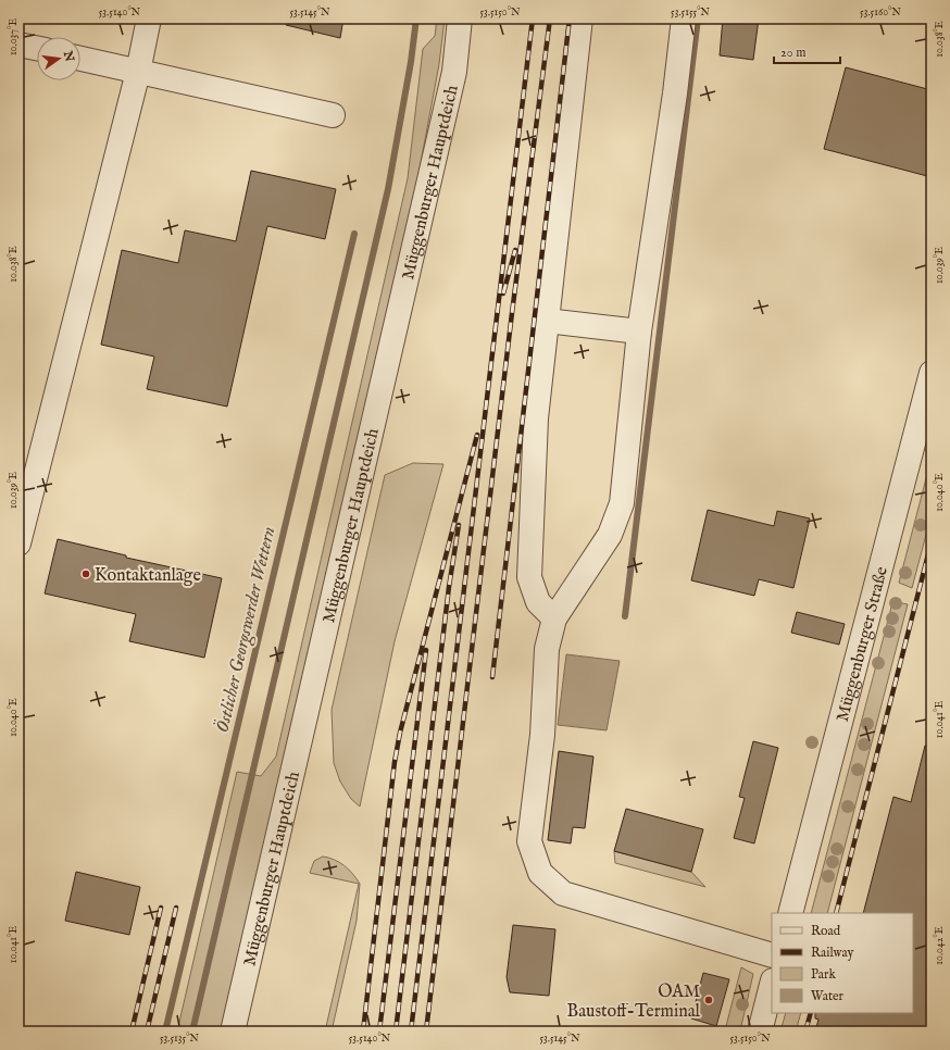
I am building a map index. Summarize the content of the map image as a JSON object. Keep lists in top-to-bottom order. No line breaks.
{"streets":{"street":["Müggenburger Hauptdeich","Müggenburger Straße"]},"water":["Östlicher Georgswerder Wettern"],"places":["Kontaktanlage","OAM Baustoff-Terminal"],"legend":["Road","Railway","Park","Water"],"scale_bar":"20 m","north":"right","coordinates":["53.5140°N","53.5145°N","53.5150°N","53.5155°N","53.5160°N","10.037°E","10.038°E","10.039°E","10.040°E","10.041°E","10.042°E","53.5135°N"]}
